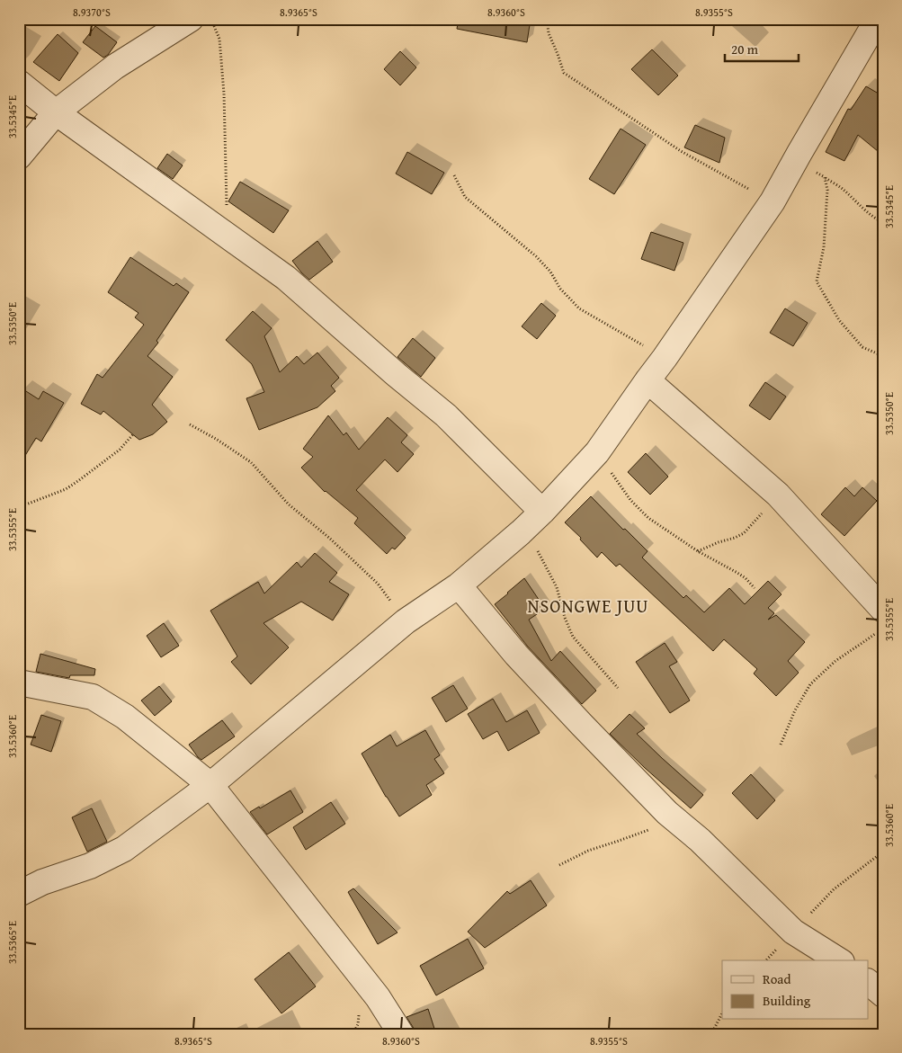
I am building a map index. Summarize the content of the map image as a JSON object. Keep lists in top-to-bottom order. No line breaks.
{"districts":["NSONGWE JUU"],"legend":["Road","Building"],"scale_bar":"20 m","coordinates":["8.9370°S","8.9365°S","8.9360°S","8.9355°S","33.5345°E","33.5350°E","33.5355°E","33.5360°E","33.5365°E"]}
